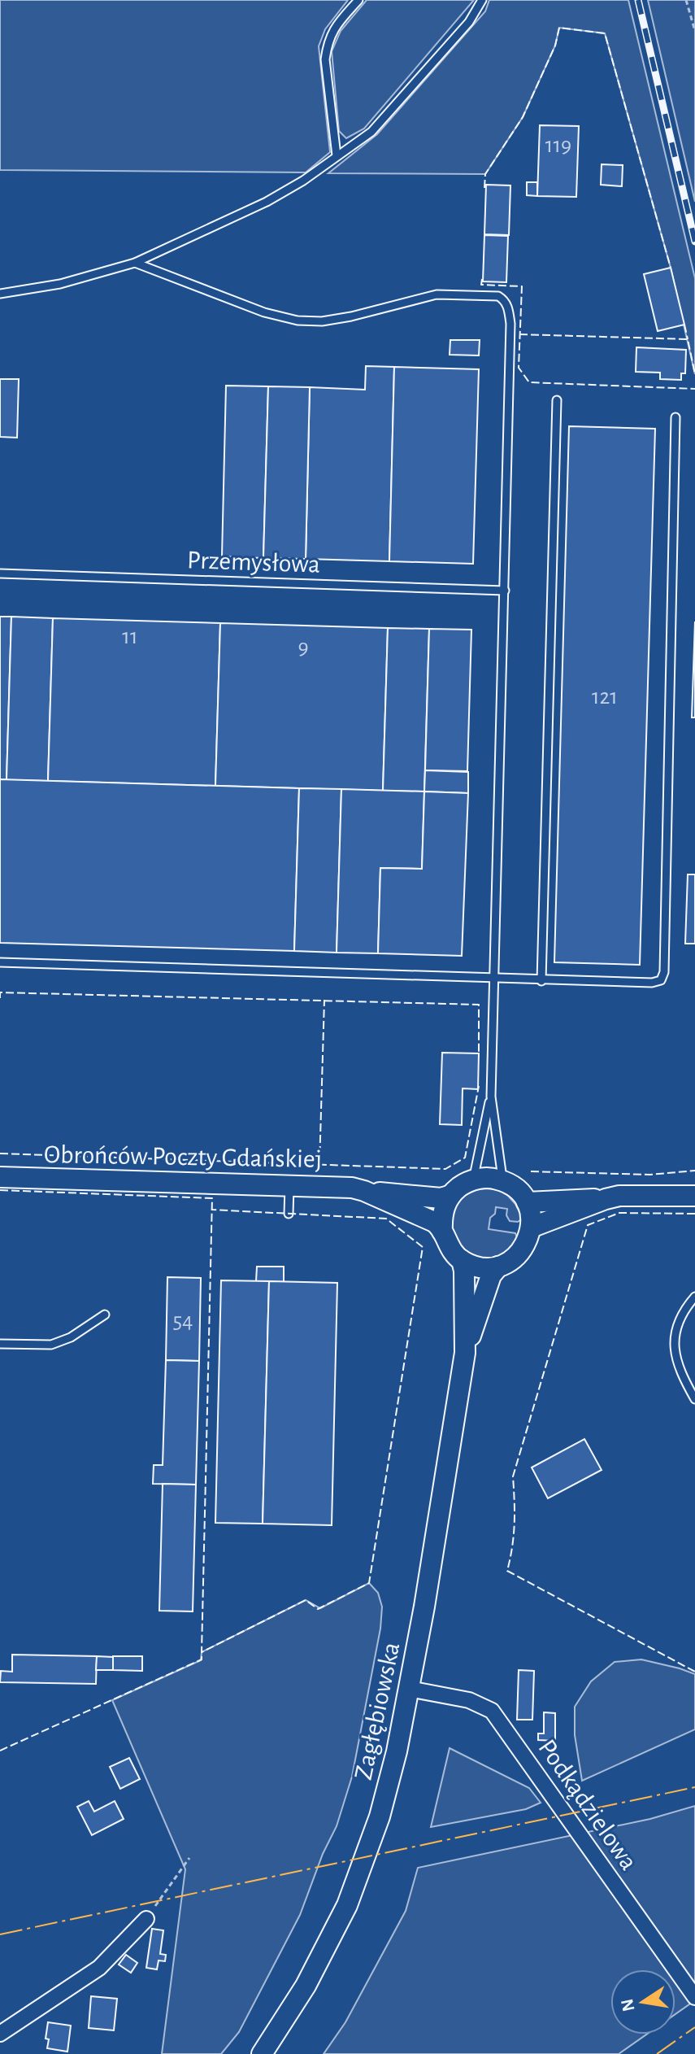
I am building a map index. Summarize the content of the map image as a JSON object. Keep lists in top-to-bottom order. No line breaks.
{"streets":{"main road":["Obrońców Poczty Gdańskiej","Zagłębiowska"],"street":["Podkądzielowa"],"lane":["Przemysłowa"]},"crossings":[["Obrońców Poczty Gdańskiej","Zagłębiowska"],["Zagłębiowska","Podkądzielowa"]],"house_numbers":["119","11","9","121","54"],"north":"left"}
